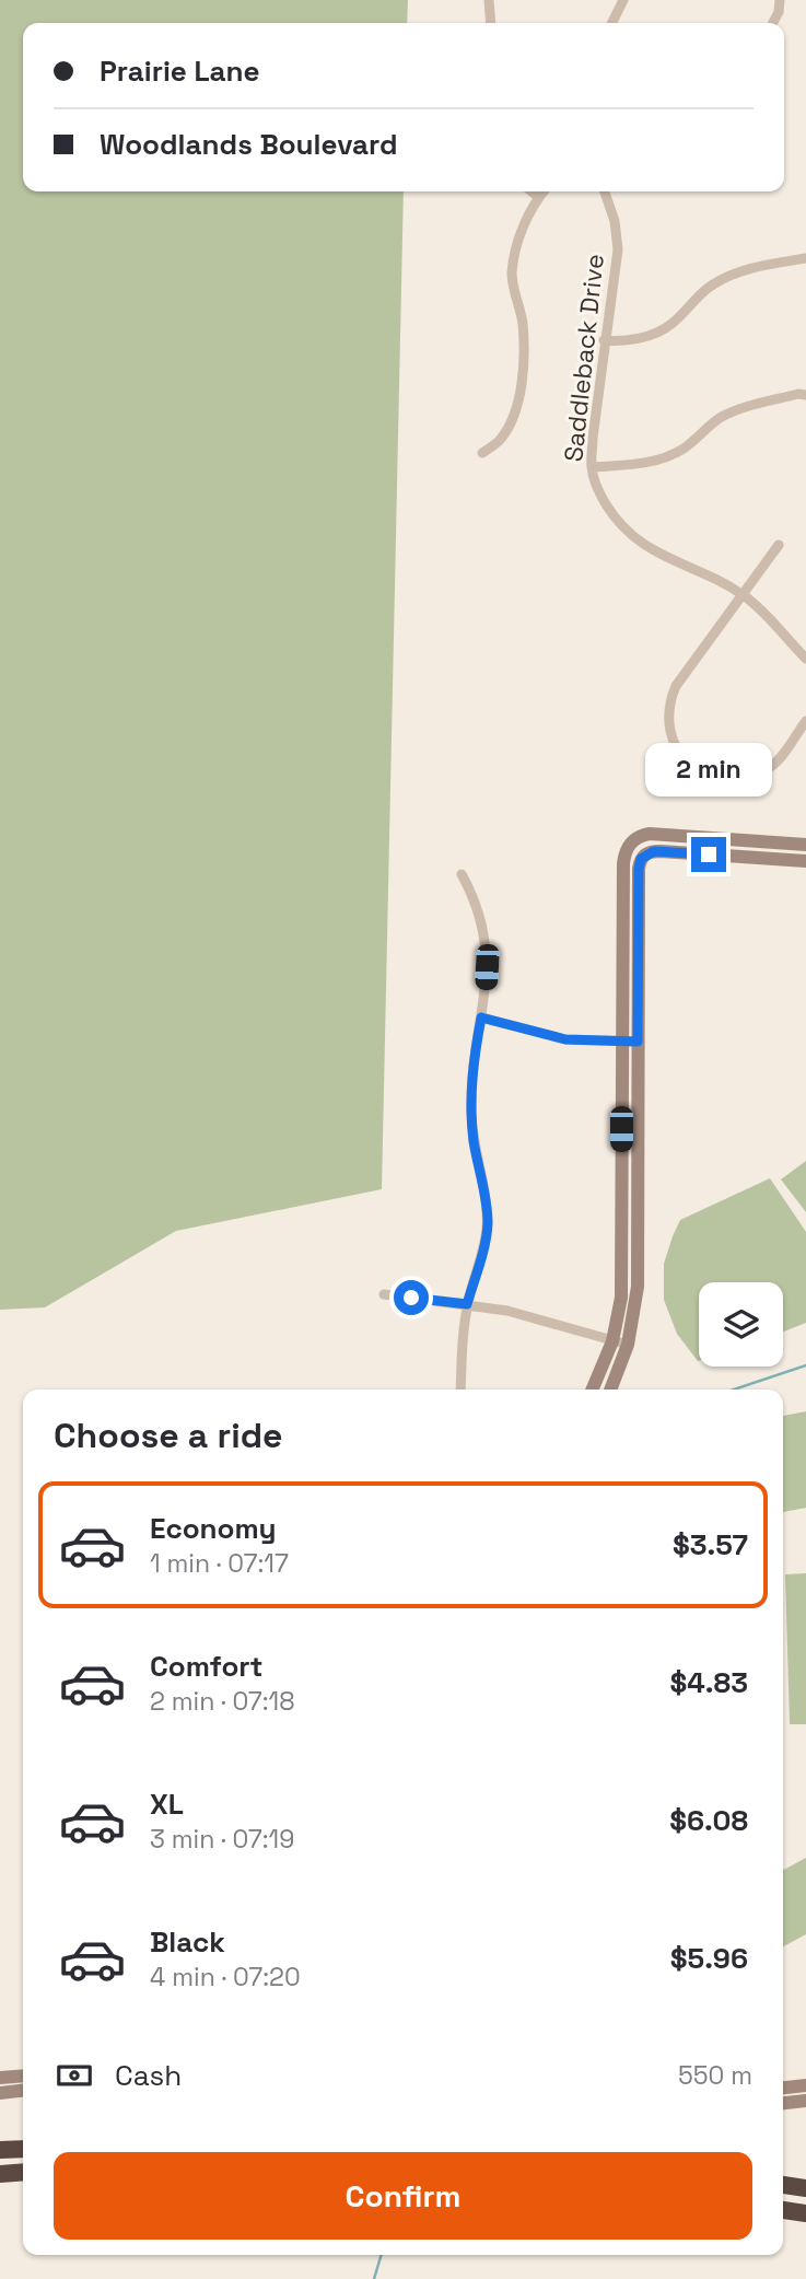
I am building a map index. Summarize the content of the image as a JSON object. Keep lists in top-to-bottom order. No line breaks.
{"streets":{"street":["Saddleback Drive"]},"page":{"banner":["Prairie Lane","Woodlands Boulevard"],"bubble":"2 min","heading":"Choose a ride","list":[{"name":"Economy","note":"1 min · 07:17","value":"$3.57"},{"name":"Comfort","note":"2 min · 07:18","value":"$4.83"},{"name":"XL","note":"3 min · 07:19","value":"$6.08"},{"name":"Black","note":"4 min · 07:20","value":"$5.96"}],"pay":["Cash","550 m"],"buttons":"Confirm"}}
